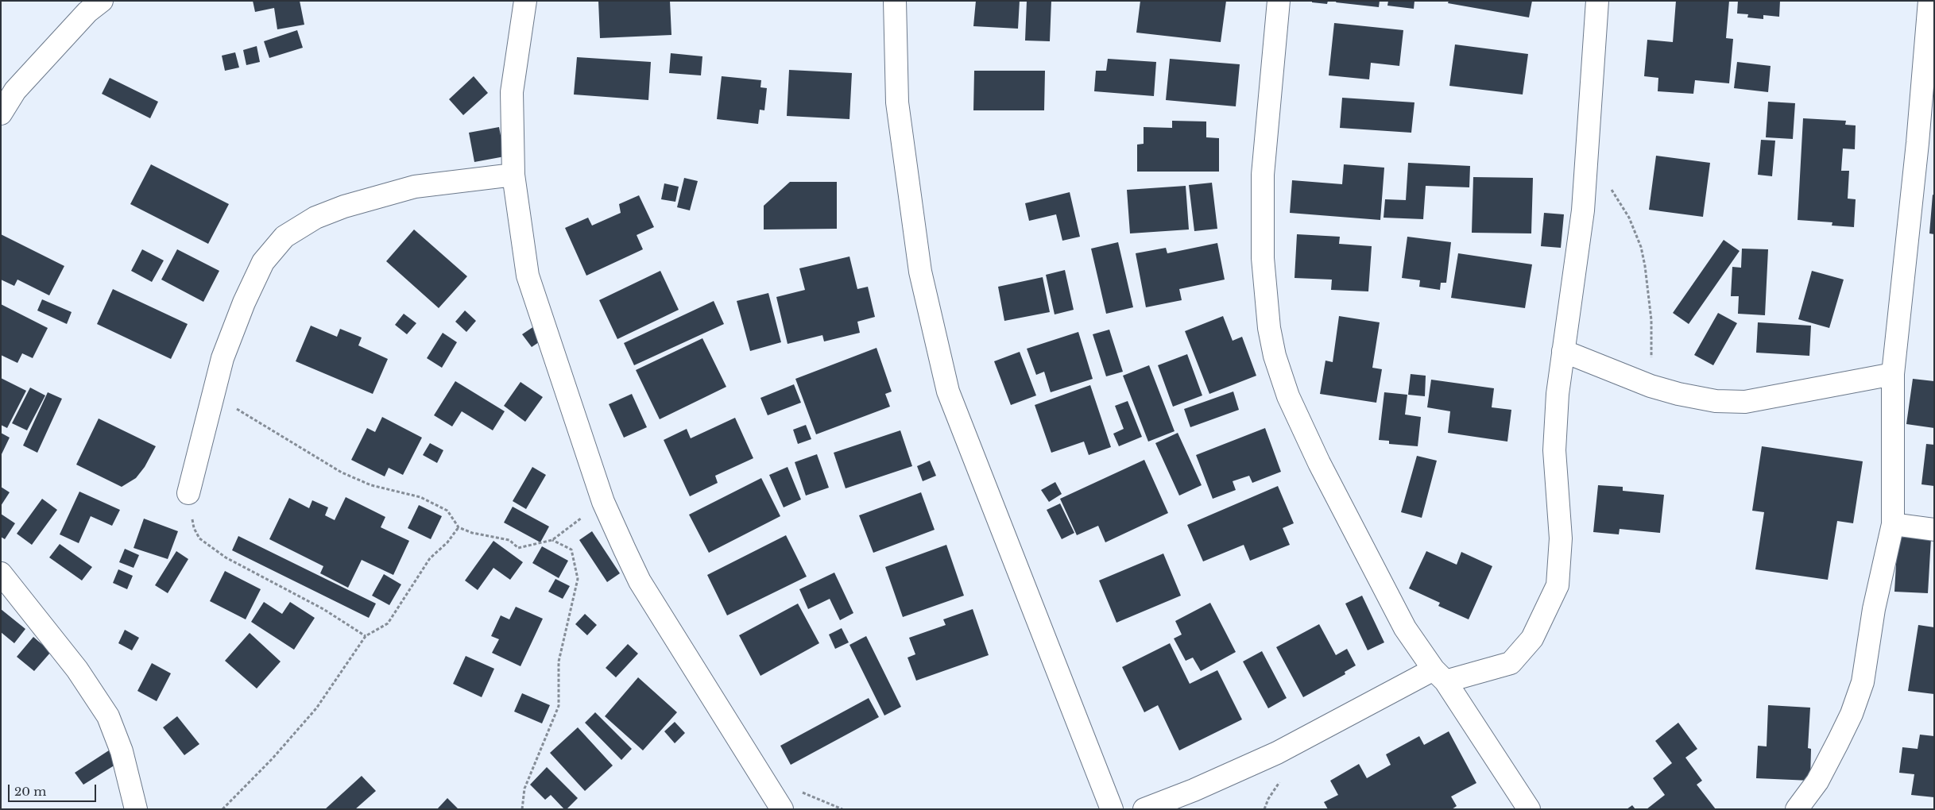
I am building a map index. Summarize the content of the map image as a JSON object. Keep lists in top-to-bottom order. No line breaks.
{"scale_bar":"20 m"}
